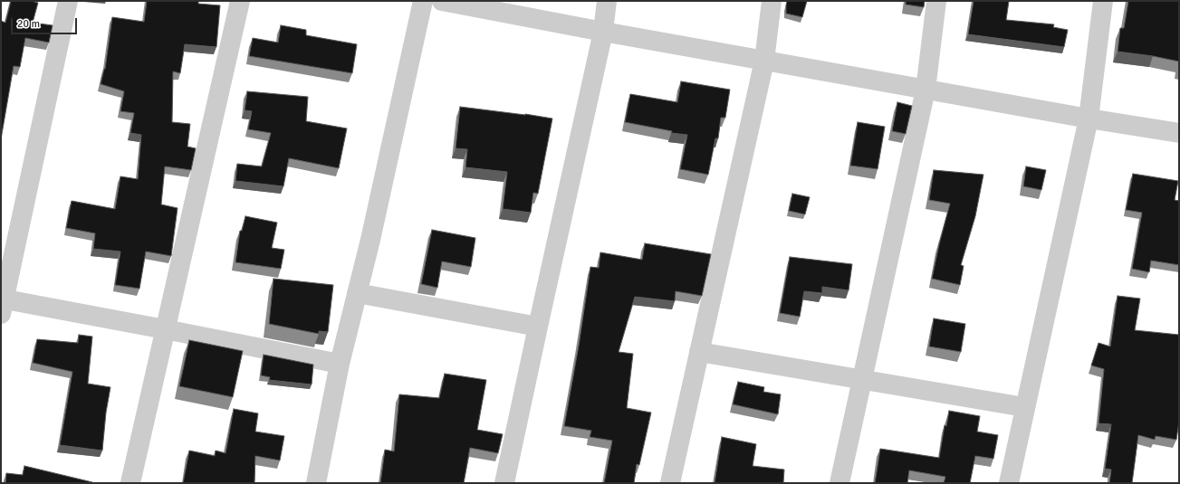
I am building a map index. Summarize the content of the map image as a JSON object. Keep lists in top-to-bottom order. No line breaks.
{"scale_bar":"20 m"}
